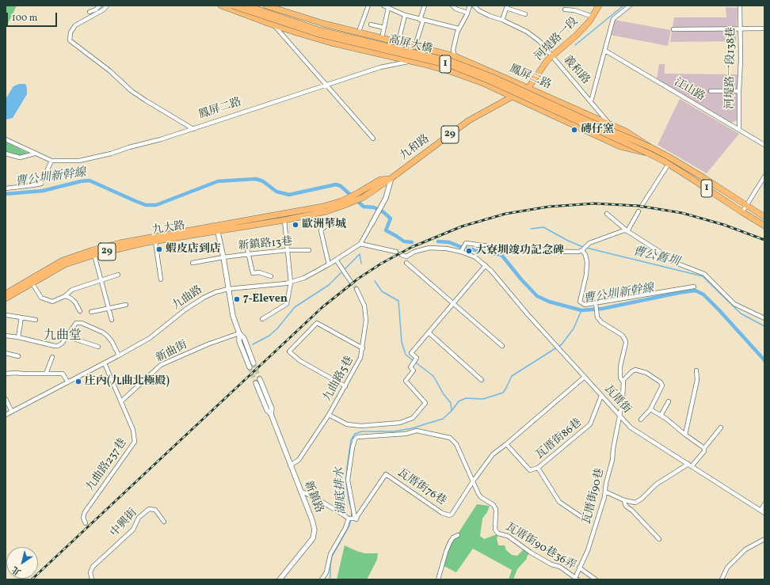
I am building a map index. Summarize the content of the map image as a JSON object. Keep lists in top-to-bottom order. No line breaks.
{"streets":{"main road":["河堤路一段","高屏大橋","1","鳳屏二路","29","九和路","九大路"],"street":["河堤路一段138巷","義和路","江山路","新鎮路13巷","九曲路","新曲街","九曲路5巷","瓦厝街","瓦厝街86巷","九曲路237巷","瓦厝街76巷","瓦厝街90巷","新鎮路","中興街","瓦厝街90巷36弄"]},"crossings":[["河堤路一段","義和路"],["河堤路一段","鳳屏二路"],["河堤路一段","九和路"],["高屏大橋","鳳屏二路"],["河堤路一段138巷","江山路"],["義和路","鳳屏二路"],["鳳屏二路","九和路"],["九和路","九大路"],["九和路","九曲路"],["九曲路","九曲路237巷"],["新曲街","九曲路237巷"],["九曲路5巷","新鎮路"],["瓦厝街","瓦厝街86巷"],["瓦厝街","瓦厝街76巷"],["瓦厝街","瓦厝街90巷"],["瓦厝街86巷","瓦厝街76巷"],["瓦厝街76巷","瓦厝街90巷36弄"],["瓦厝街90巷","瓦厝街90巷36弄"]],"districts":["九曲堂"],"water":["曹公圳新幹線","曹公舊圳","湖底排水"],"places":["磚仔窯","歐洲華城","蝦皮店到店","大寮圳竣功記念碑","7-Eleven","庄內(九曲北極殿)"],"scale_bar":"100 m","north":"bottom left"}
